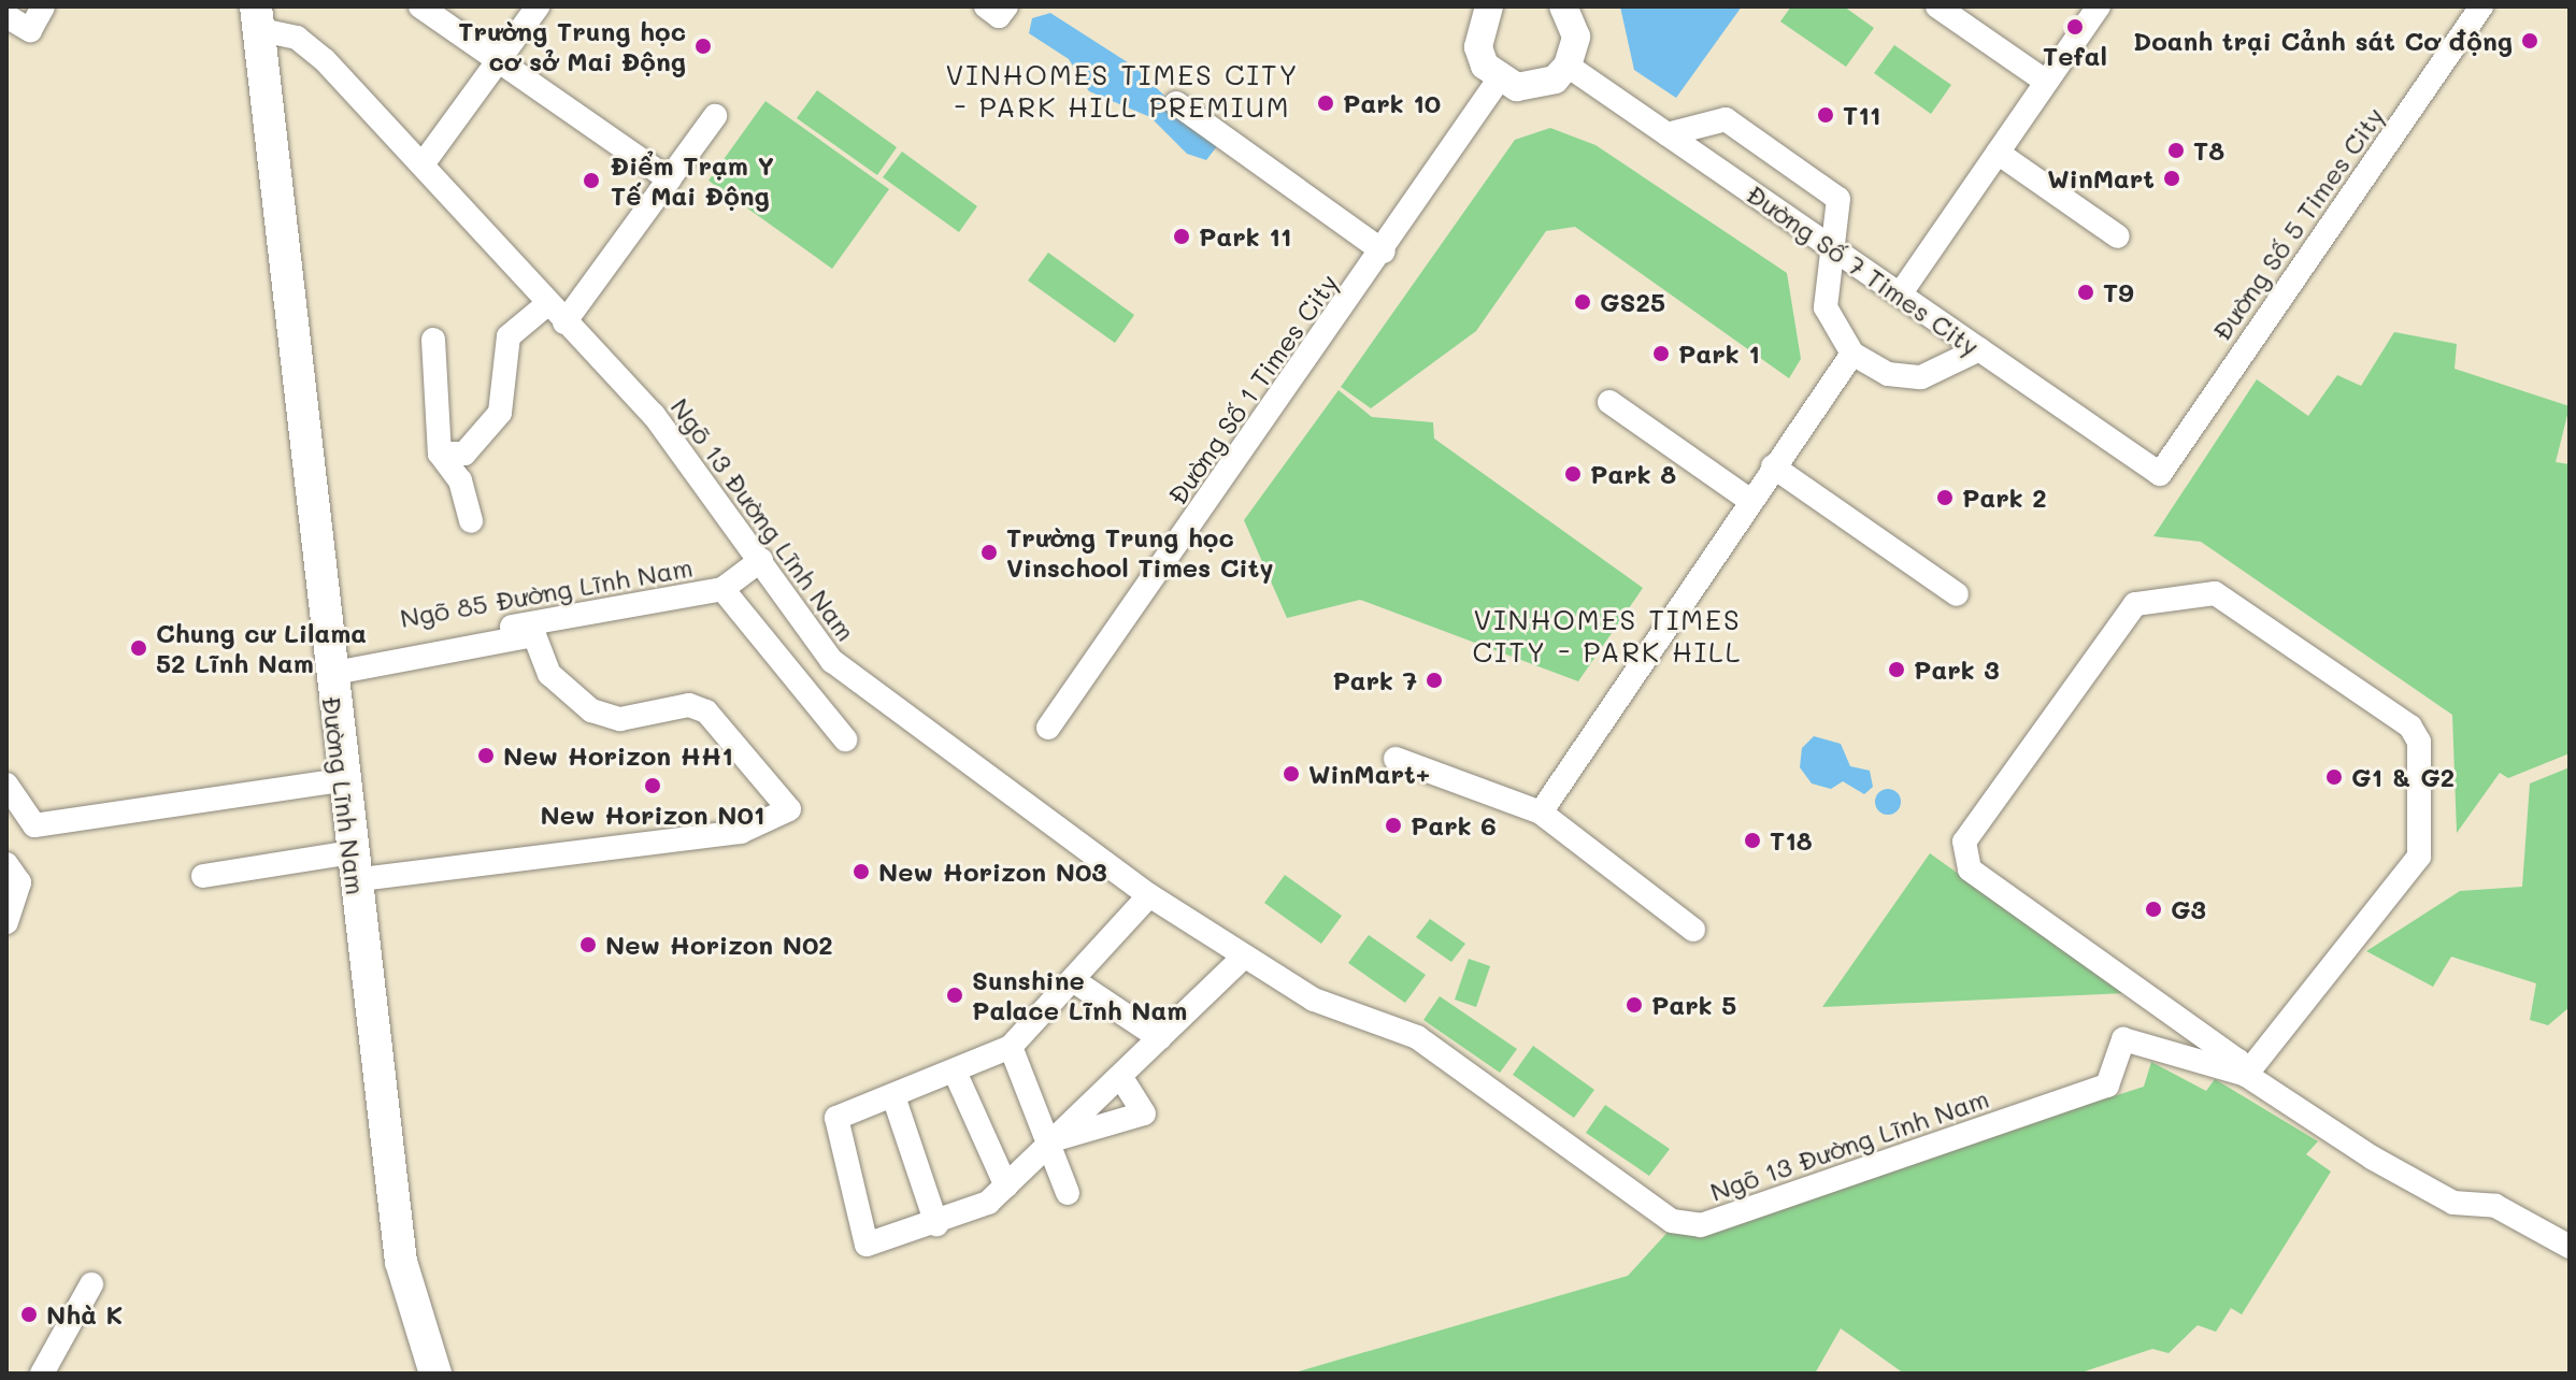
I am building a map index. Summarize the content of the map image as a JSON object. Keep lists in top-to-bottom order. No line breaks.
{"streets":{"main road":["Đường Lĩnh Nam"],"street":["Đường Số 5 Times City","Đường Số 7 Times City","Đường Số 1 Times City","Ngõ 13 Đường Lĩnh Nam","Ngõ 85 Đường Lĩnh Nam"]},"crossings":[["Đường Số 5 Times City","Đường Số 7 Times City"],["Ngõ 13 Đường Lĩnh Nam","Ngõ 85 Đường Lĩnh Nam"],["Ngõ 13 Đường Lĩnh Nam","Đường Lĩnh Nam"],["Ngõ 85 Đường Lĩnh Nam","Đường Lĩnh Nam"]],"districts":["VINHOMES TIMES CITY - PARK HILL PREMIUM","VINHOMES TIMES CITY - PARK HILL"],"places":["Tefal","Doanh trại Cảnh sát Cơ động","Trường Trung học cơ sở Mai Động","Park 10","T11","T8","WinMart","Điểm Trạm Y Tế Mai Động","Park 11","T9","GS25","Park 1","Park 8","Park 2","Trường Trung học Vinschool Times City","Chung cư Lilama 52 Lĩnh Nam","Park 3","Park 7","New Horizon HH1","WinMart+","G1 & G2","New Horizon N01","Park 6","T18","New Horizon N03","G3","New Horizon N02","Sunshine Palace Lĩnh Nam","Park 5","Nhà K"]}
